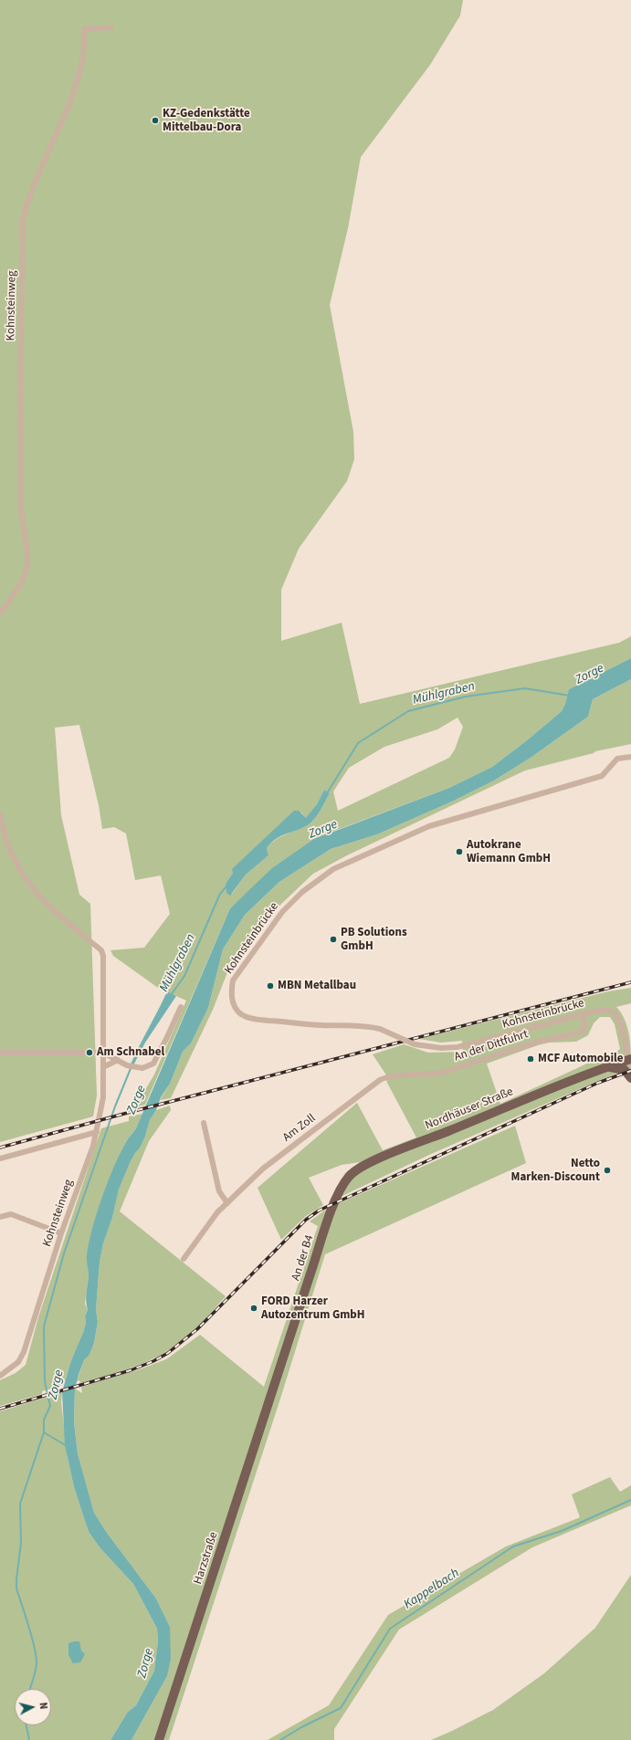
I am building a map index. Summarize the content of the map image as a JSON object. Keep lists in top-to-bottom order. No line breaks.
{"streets":{"main road":["Nordhäuser Straße","An der B4","Harzstraße"],"street":["Kohnsteinweg","Kohnsteinbrücke","An der Dittfuhrt","Am Zoll"]},"crossings":[["Kohnsteinbrücke","An der Dittfuhrt"],["Kohnsteinbrücke","Nordhäuser Straße"],["An der Dittfuhrt","Am Zoll"],["Nordhäuser Straße","An der B4"],["An der B4","Harzstraße"]],"water":["Zorge","Mühlgraben","Kappelbach"],"places":["KZ-Gedenkstätte Mittelbau-Dora","Autokrane Wiemann GmbH","PB Solutions GmbH","MBN Metallbau","Am Schnabel","MCF Automobile","Netto Marken-Discount","FORD Harzer Autozentrum GmbH"],"north":"right"}
